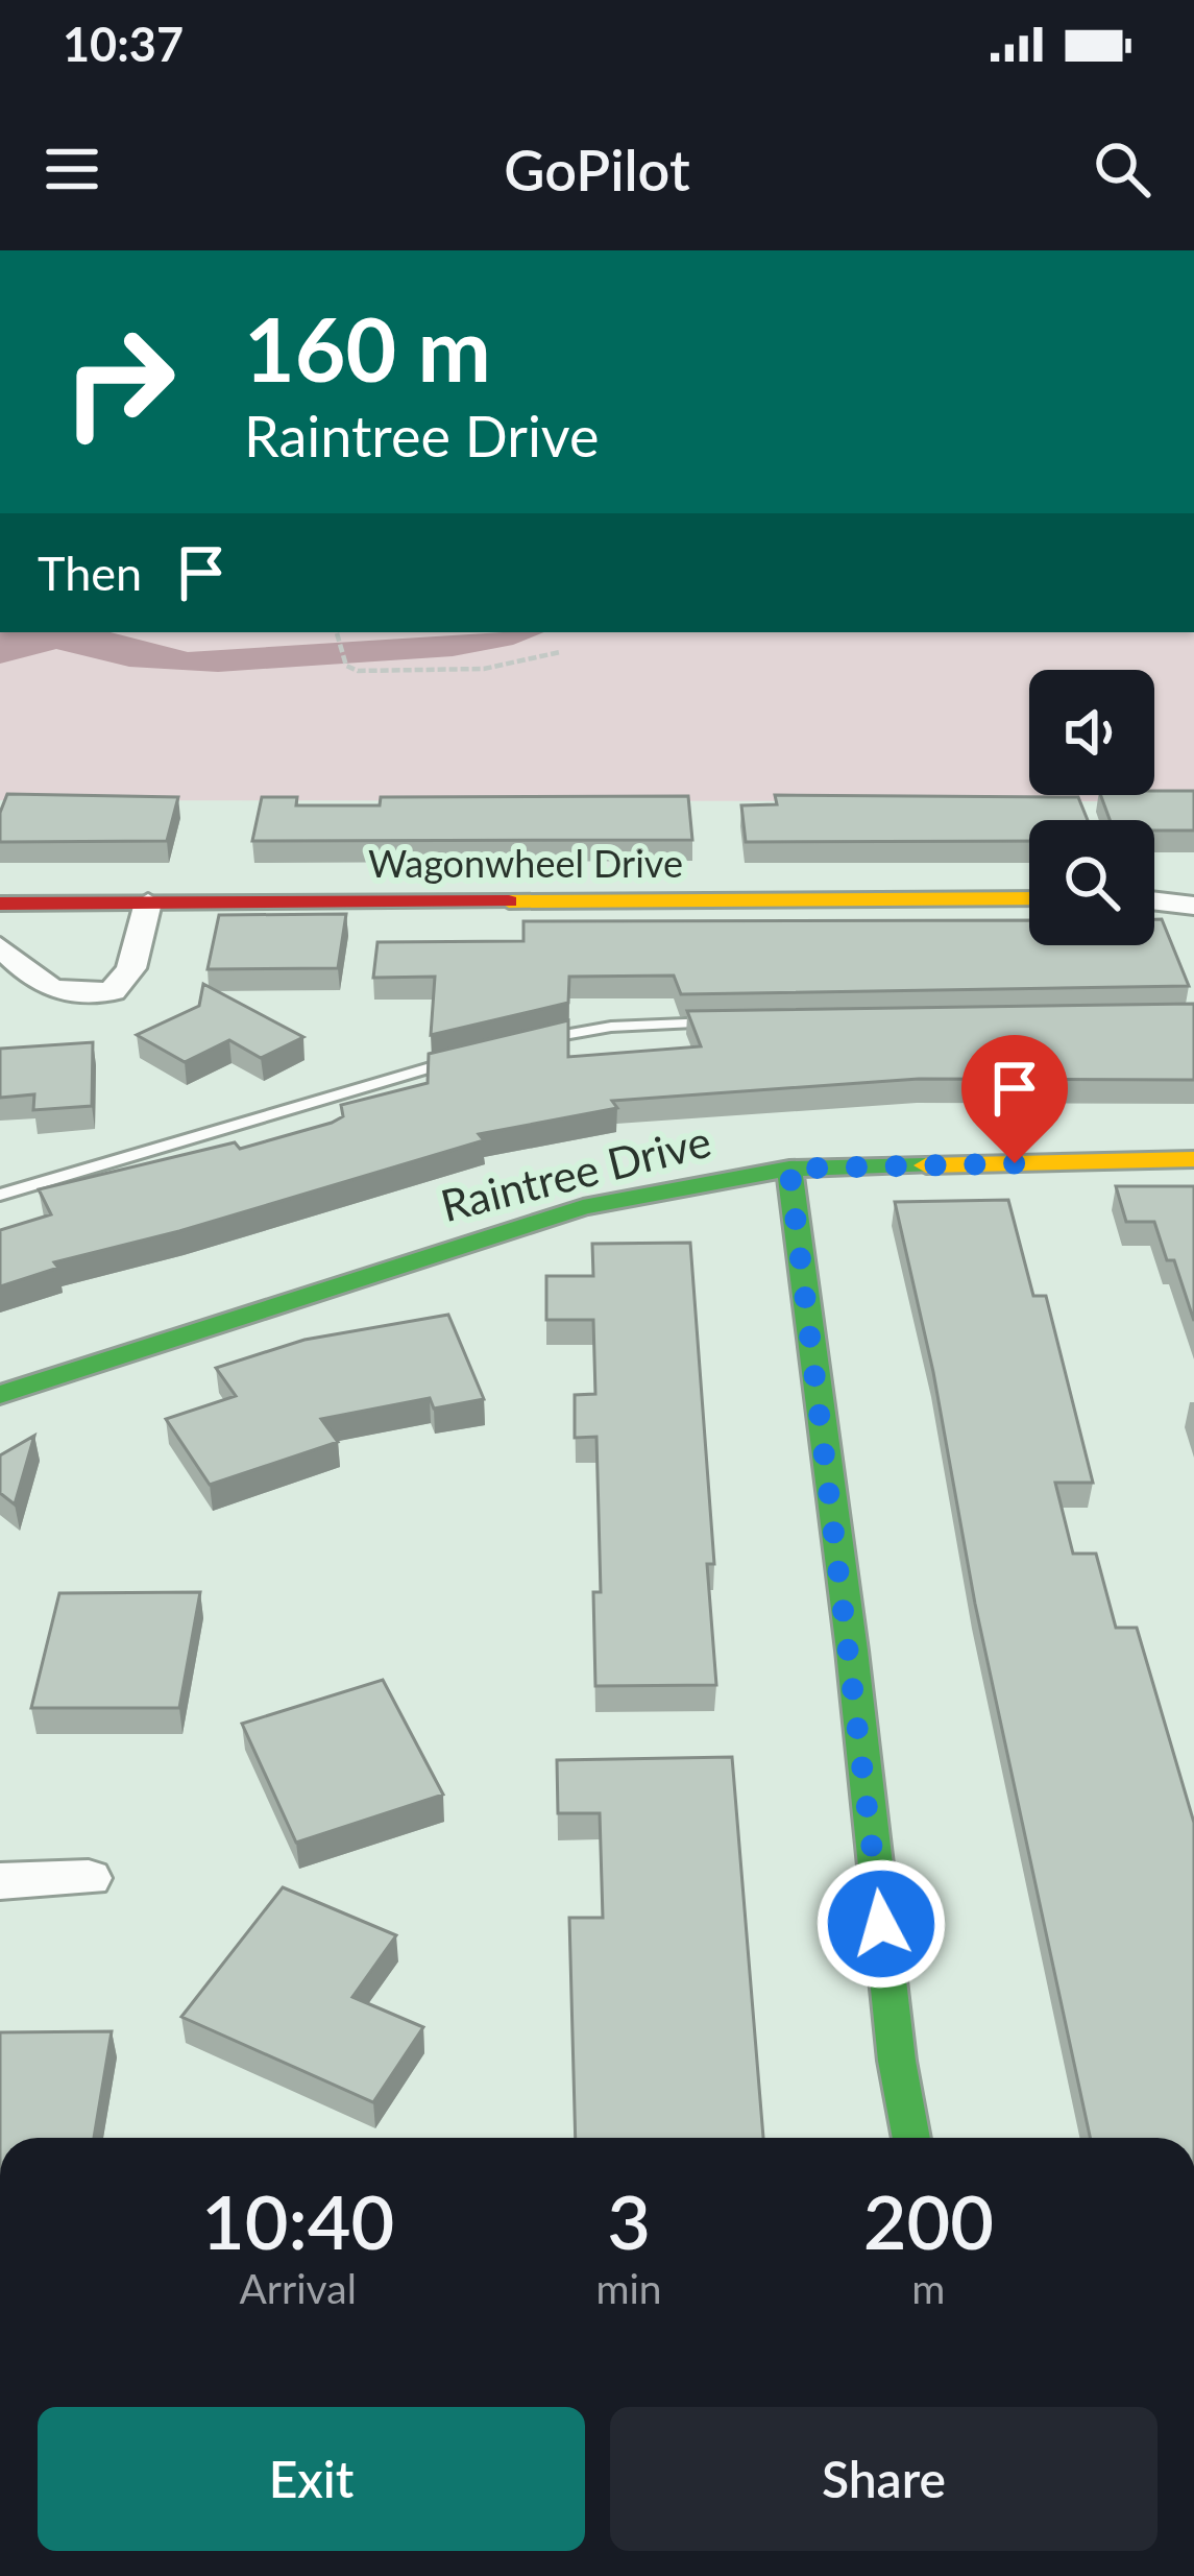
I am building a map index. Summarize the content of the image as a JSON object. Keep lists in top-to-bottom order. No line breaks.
{"streets":{"street":["Wagonwheel Drive","Raintree Drive"]},"page":{"status":"10:37","header":"GoPilot","turn":["160 m","Raintree Drive"],"then":"Then","eta":["10:40","Arrival","3","min","200","m"],"buttons":["Exit","Share"]}}
